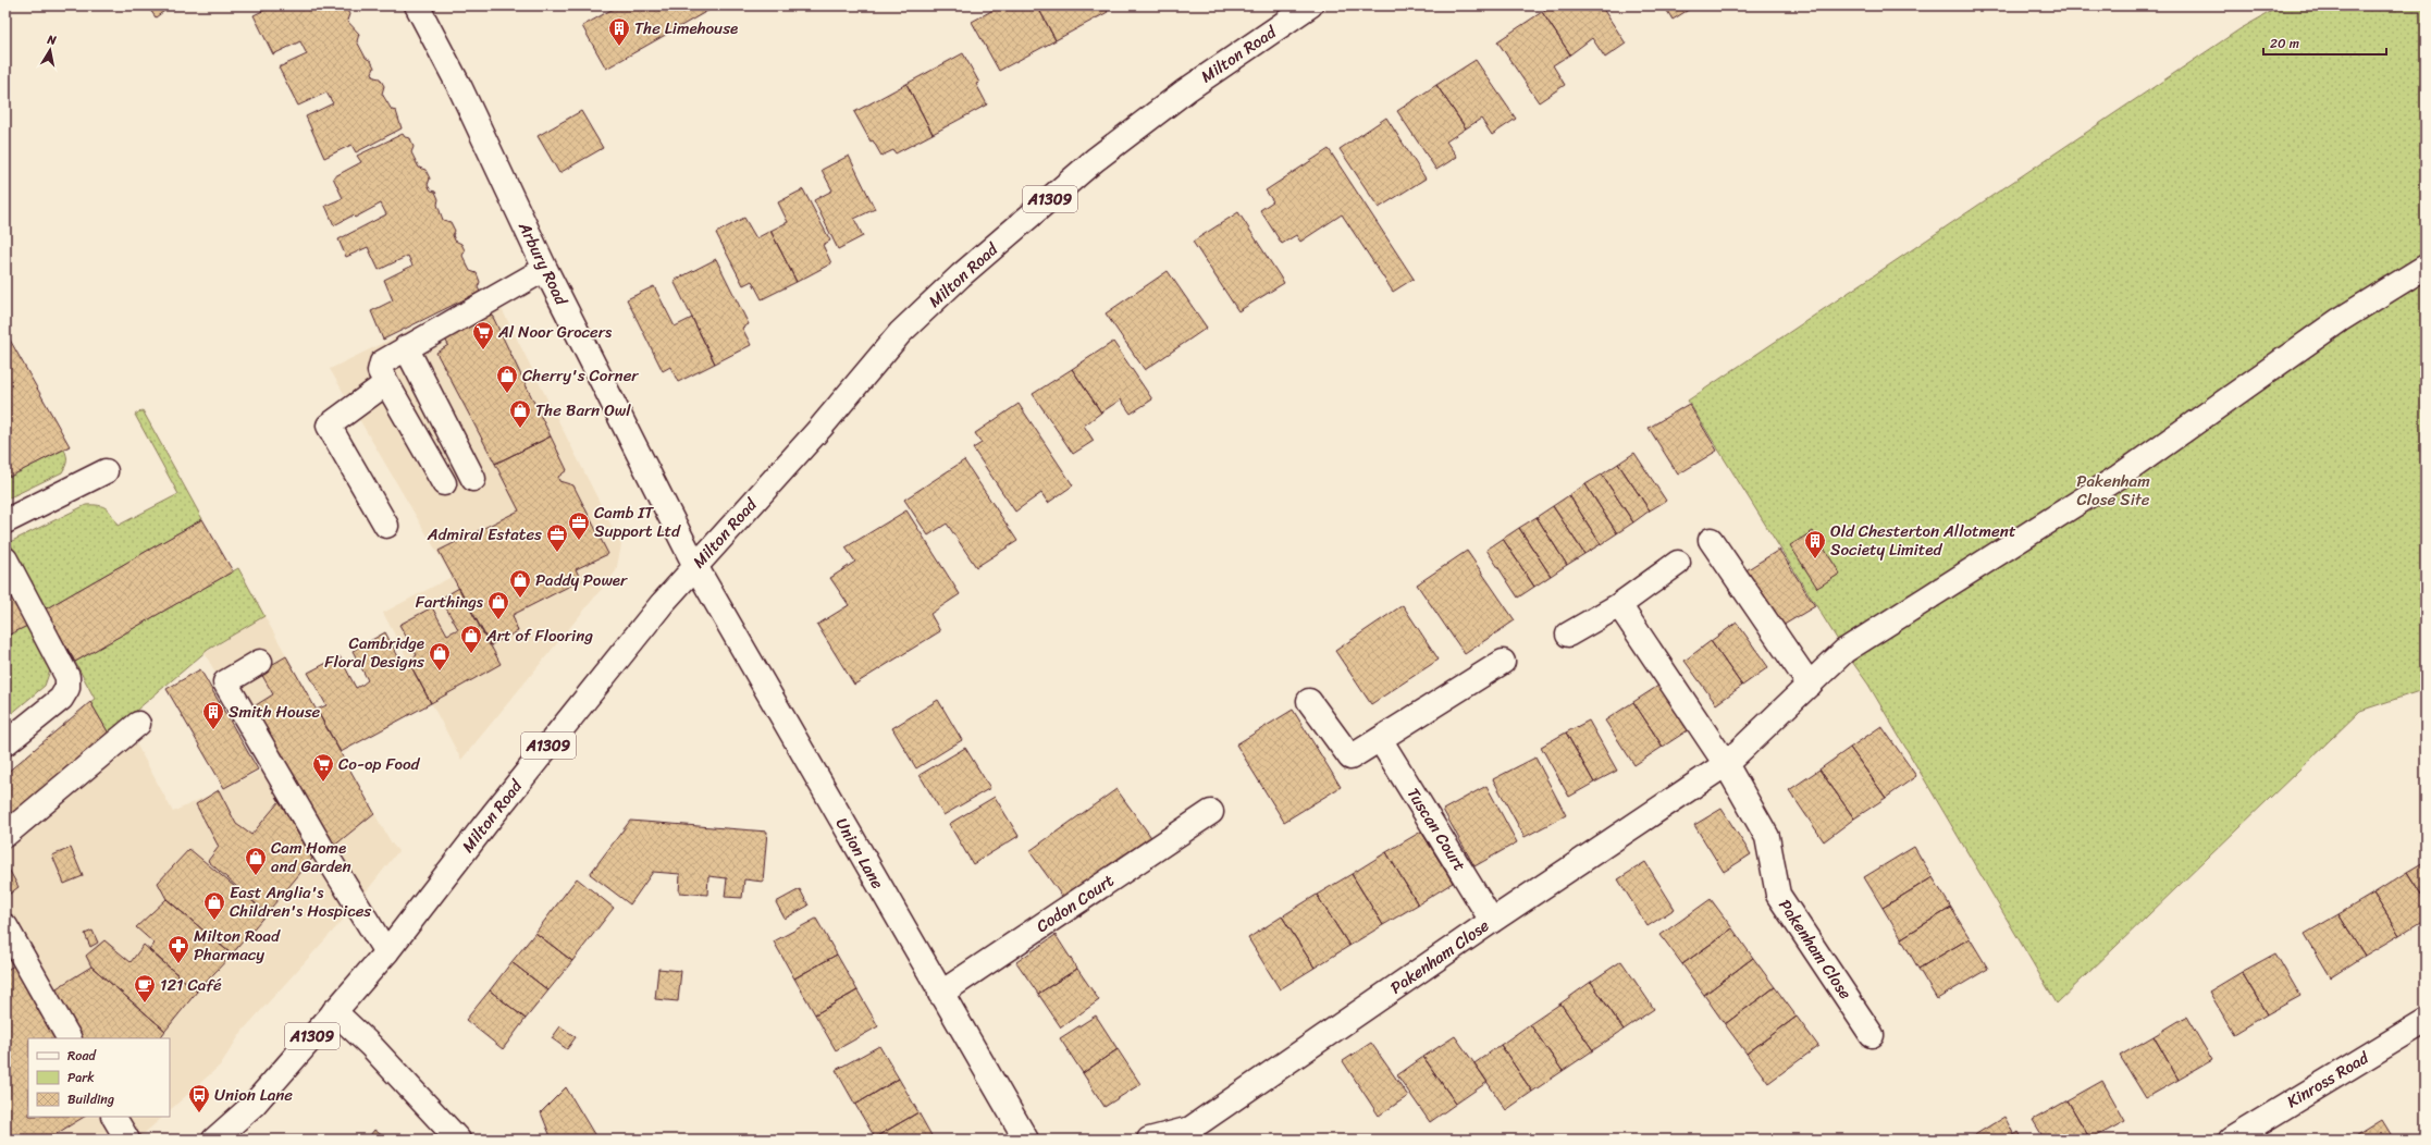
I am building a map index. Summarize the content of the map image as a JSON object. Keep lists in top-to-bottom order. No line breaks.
{"streets":{"street":["Milton Road","A1309","Arbury Road","Tuscan Court","Union Lane","Codon Court","Pakenham Close","Kinross Road"]},"crossings":[["Milton Road","Arbury Road"],["Milton Road","Union Lane"],["Arbury Road","Union Lane"],["Tuscan Court","Pakenham Close"],["Union Lane","Codon Court"]],"parks":["Pakenham Close Site"],"places":{"building":["The Limehouse","Old Chesterton Allotment Society Limited","Smith House"],"supermarket":["Al Noor Grocers","Co-op Food"],"shop":["Cherry's Corner","The Barn Owl","Paddy Power","Farthings","Art of Flooring","Cambridge Floral Designs","Cam Home and Garden","East Anglia's Children's Hospices"],"office":["Camb IT Support Ltd","Admiral Estates"],"pharmacy":["Milton Road Pharmacy"],"cafe":["121 Café"],"bus stop":["Union Lane"]},"legend":["Road","Park","Building"],"scale_bar":"20 m","north":"top"}
